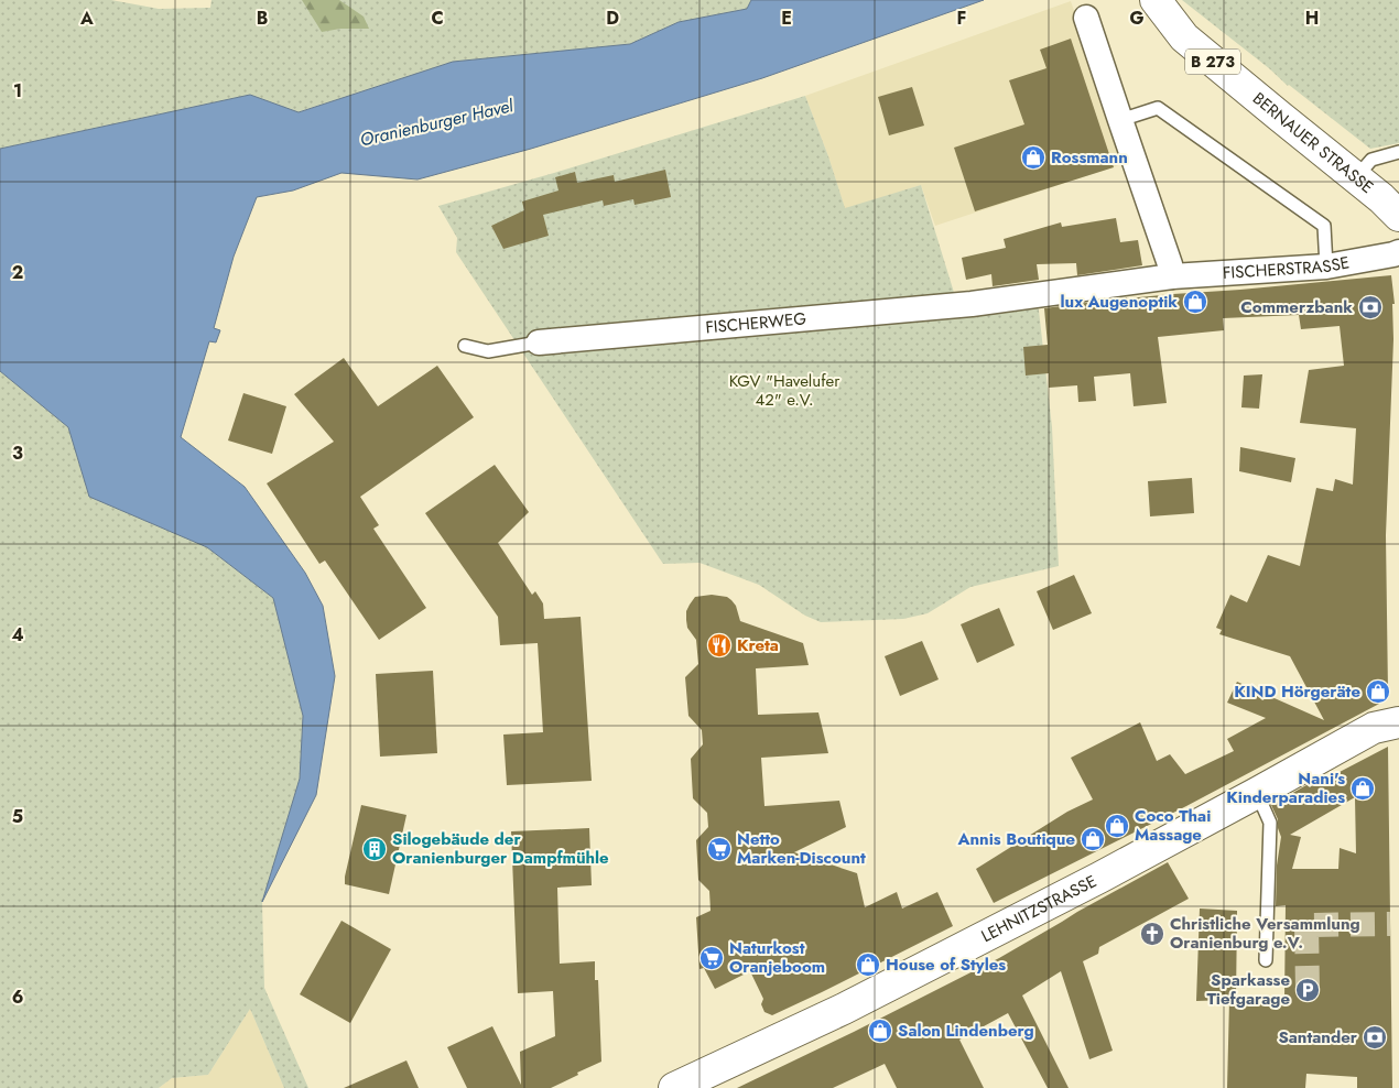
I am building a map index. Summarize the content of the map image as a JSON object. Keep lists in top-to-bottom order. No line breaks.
{"streets":{"main road":["B 273","BERNAUER STRASSE","LEHNITZSTRASSE"],"street":["FISCHERSTRASSE","FISCHERWEG"]},"crossings":[["FISCHERSTRASSE","FISCHERWEG"]],"water":["Oranienburger Havel"],"parks":["KGV \"Havelufer 42\" e.V."],"places":{"shop":["Rossmann","lux Augenoptik","KIND Hörgeräte","Nani's Kinderparadies","Coco Thai Massage","Annis Boutique","House of Styles","Salon Lindenberg"],"bank":["Commerzbank","Santander"],"restaurant":["Kreta"],"building":["Silogebäude der Oranienburger Dampfmühle"],"supermarket":["Netto Marken-Discount","Naturkost Oranjeboom"],"church":["Christliche Versammlung Oranienburg e.V."],"parking":["Sparkasse Tiefgarage"]},"grid":{"columns":["A","B","C","D","E","F","G","H"],"rows":["1","2","3","4","5","6"]}}
